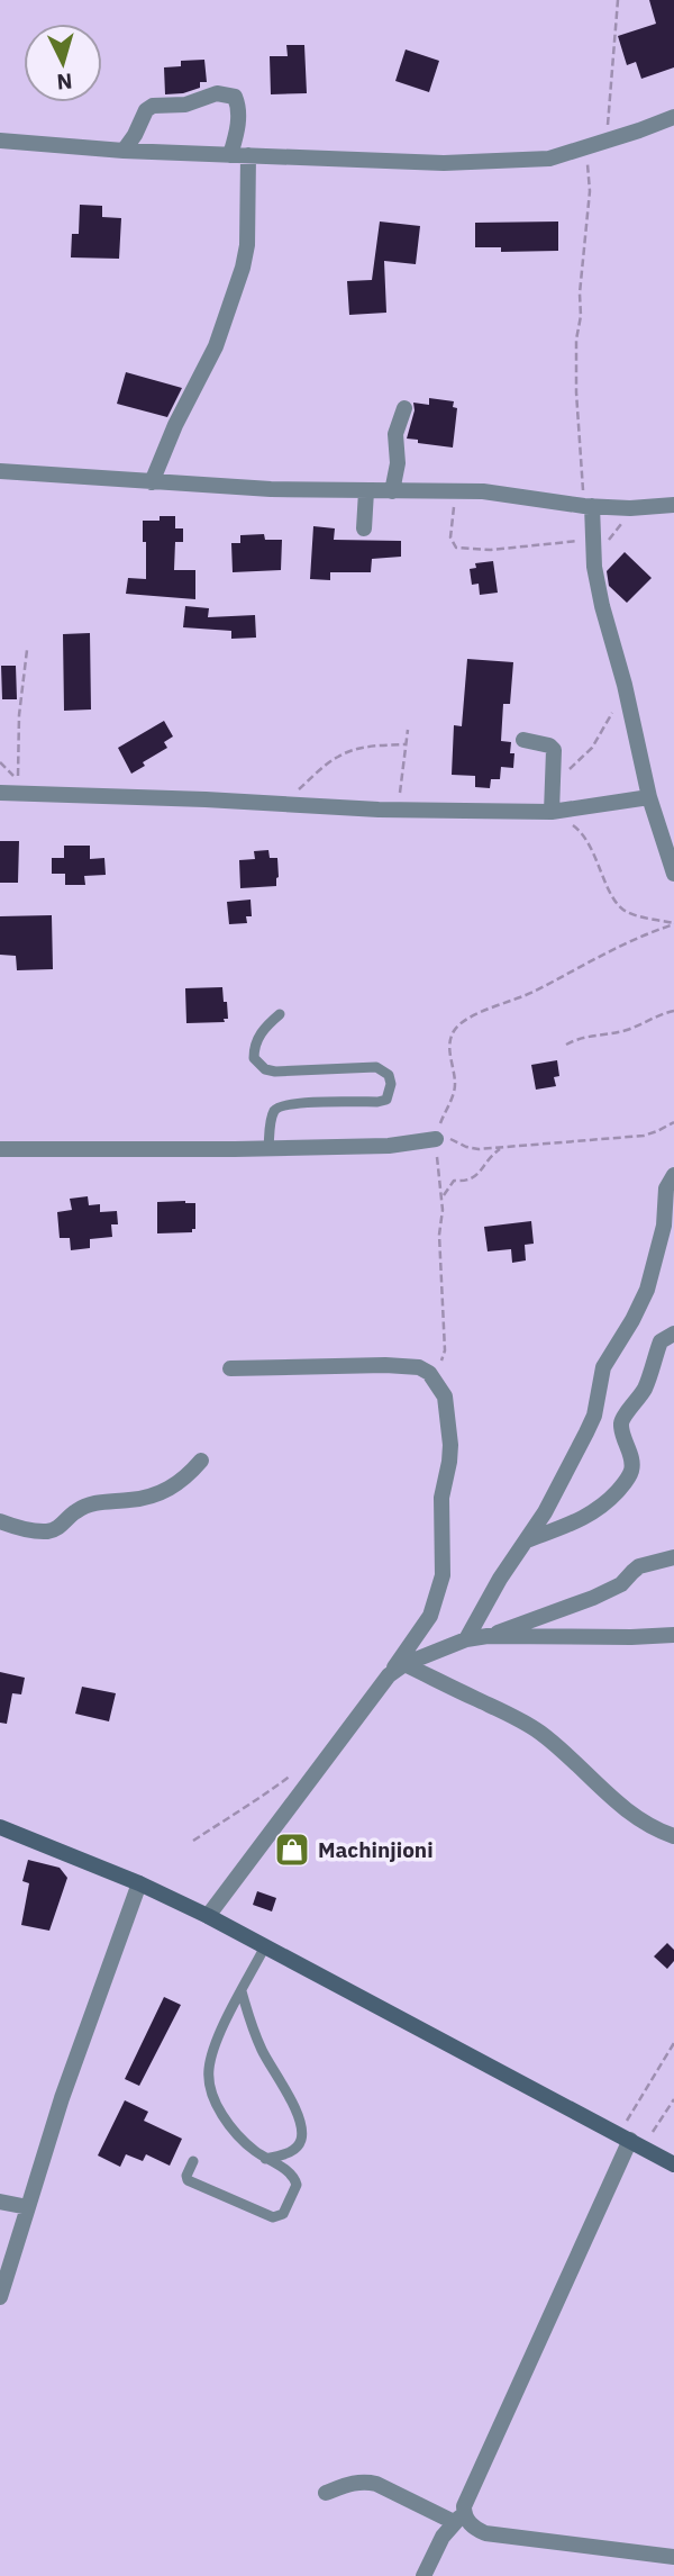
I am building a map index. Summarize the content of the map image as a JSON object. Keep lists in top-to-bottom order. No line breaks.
{"places":{"shop":["Machinjioni"]},"north":"bottom"}
